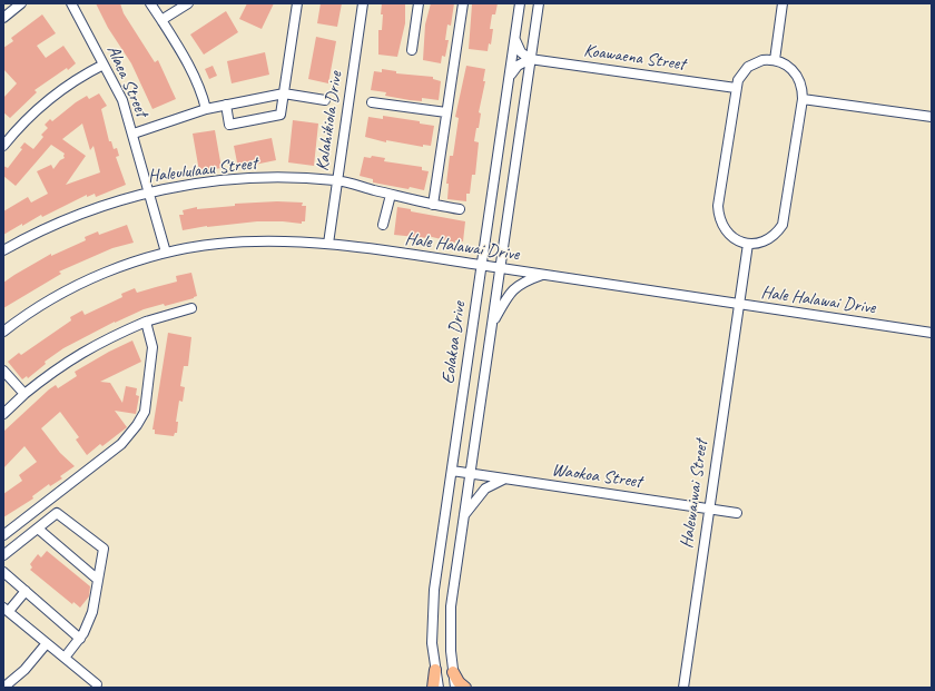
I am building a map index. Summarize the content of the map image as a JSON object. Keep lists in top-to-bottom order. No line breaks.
{"streets":{"street":["Koawaena Street","Alaea Street","Kalahikiola Drive","Haleululaau Street","Hale Halawai Drive","Eolakoa Drive","Waokoa Street","Halewaiwai Street"]},"crossings":[["Koawaena Street","Eolakoa Drive"],["Alaea Street","Haleululaau Street"],["Alaea Street","Hale Halawai Drive"],["Kalahikiola Drive","Haleululaau Street"],["Kalahikiola Drive","Hale Halawai Drive"],["Hale Halawai Drive","Eolakoa Drive"],["Hale Halawai Drive","Halewaiwai Street"],["Eolakoa Drive","Waokoa Street"],["Waokoa Street","Halewaiwai Street"]]}
